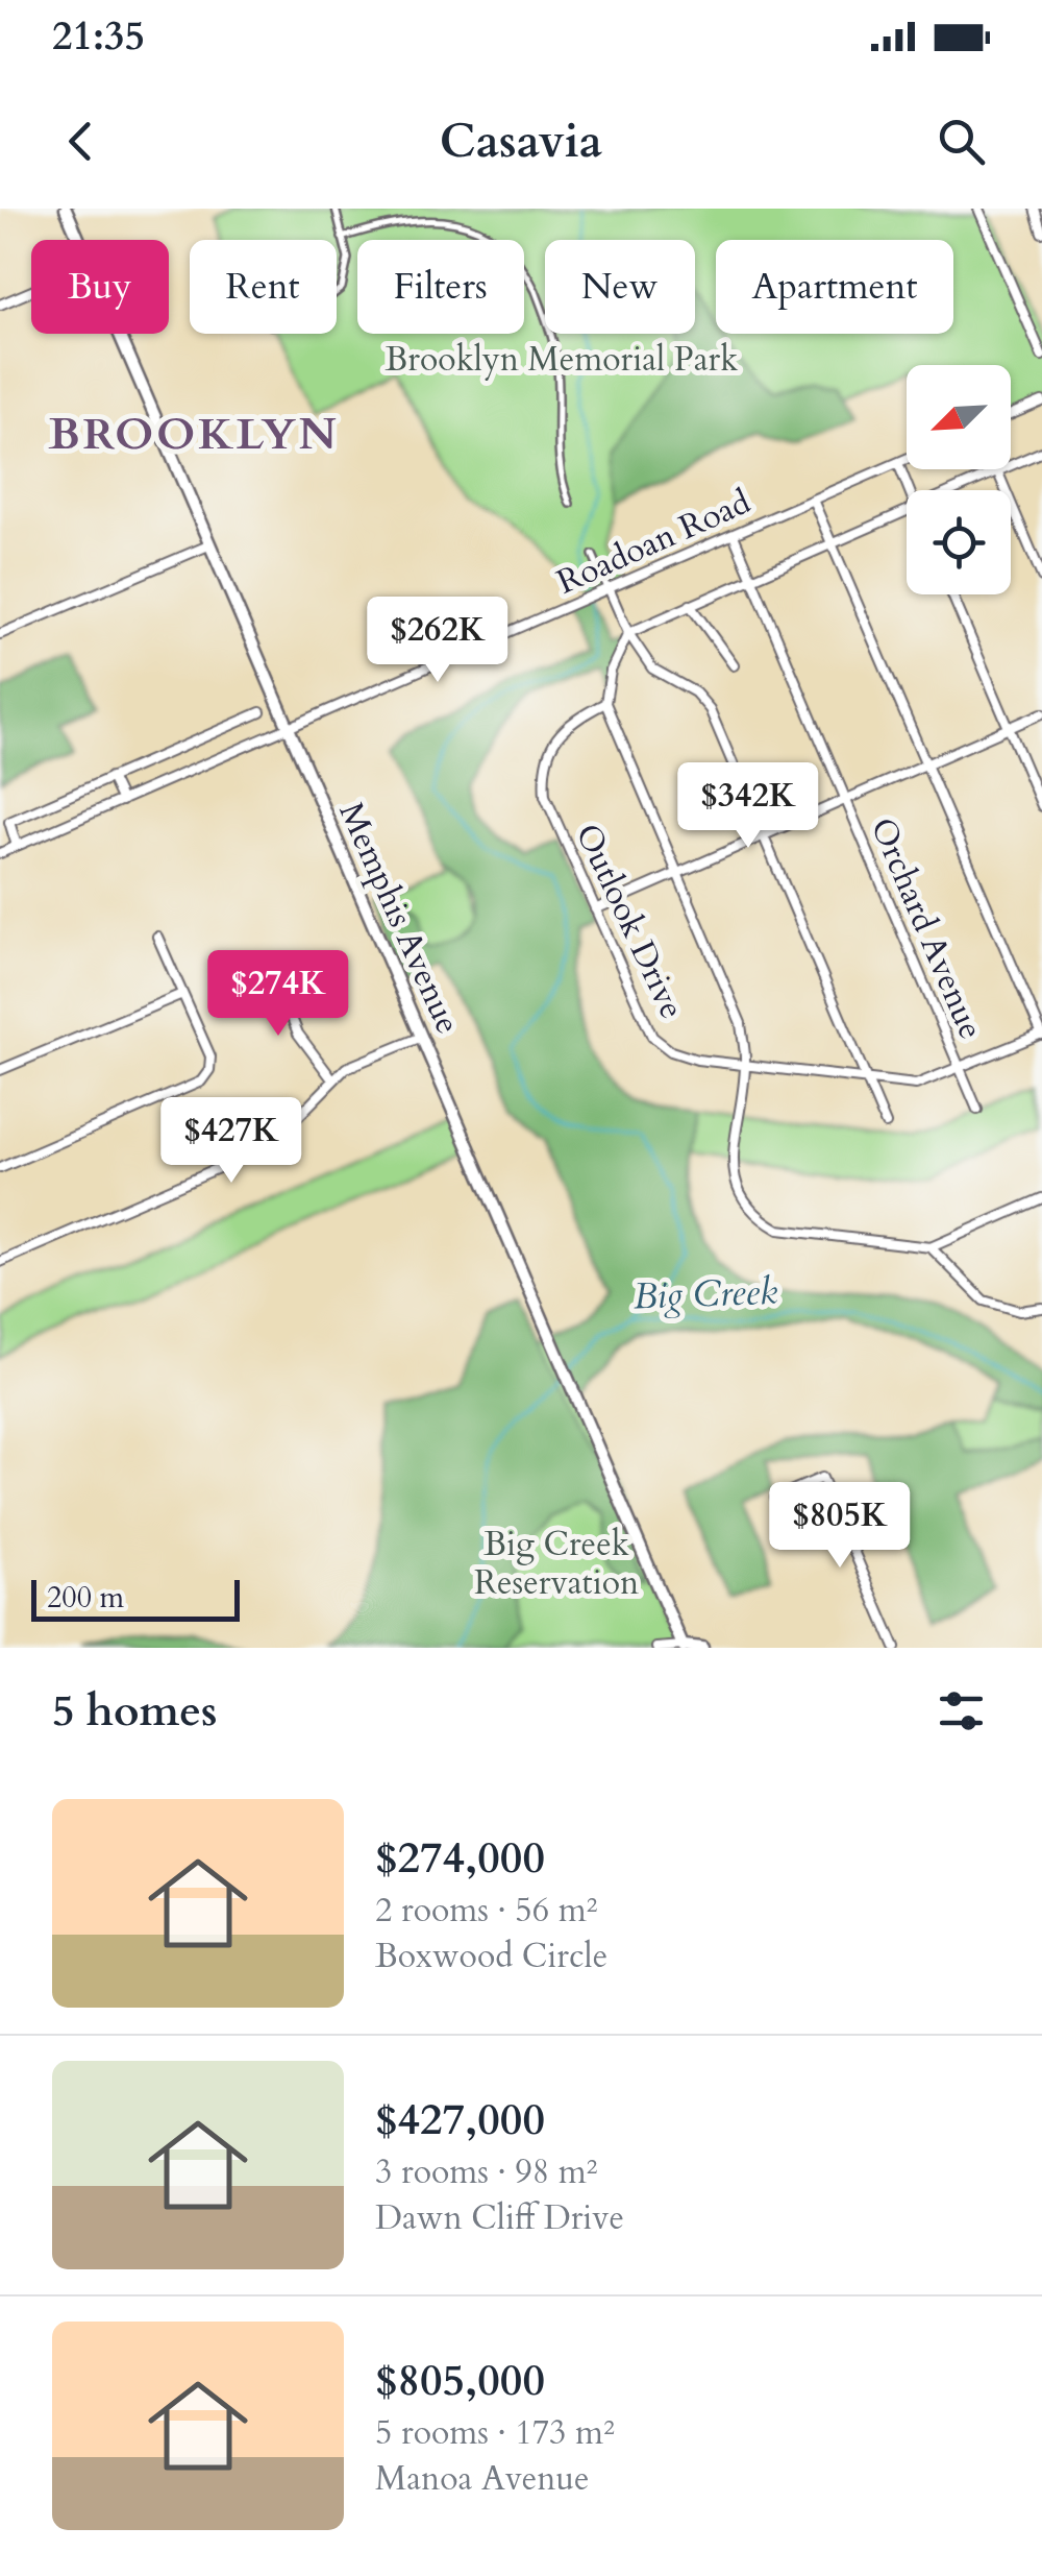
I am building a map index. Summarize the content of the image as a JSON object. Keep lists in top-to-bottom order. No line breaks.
{"streets":{"main road":["Memphis Avenue"],"street":["Roadoan Road","Outlook Drive","Orchard Avenue"]},"crossings":[["Roadoan Road","Memphis Avenue"],["Roadoan Road","Orchard Avenue"],["Outlook Drive","Orchard Avenue"]],"districts":["BROOKLYN"],"water":["Big Creek"],"parks":["Brooklyn Memorial Park","Big Creek Reservation"],"scale_bar":"200 m","north":"bottom left","page":{"status":"21:35","header":"Casavia","chip":["Buy","Rent","Filters","New","Apartment"],"price":["$262K","$342K","$274K","$427K","$805K"],"scale":"200 m","heading":"5 homes","list":[{"name":"$274,000","note":"2 rooms · 56 m² · Boxwood Circle"},{"name":"$427,000","note":"3 rooms · 98 m² · Dawn Cliff Drive"},{"name":"$805,000","note":"5 rooms · 173 m² · Manoa Avenue"}]}}
